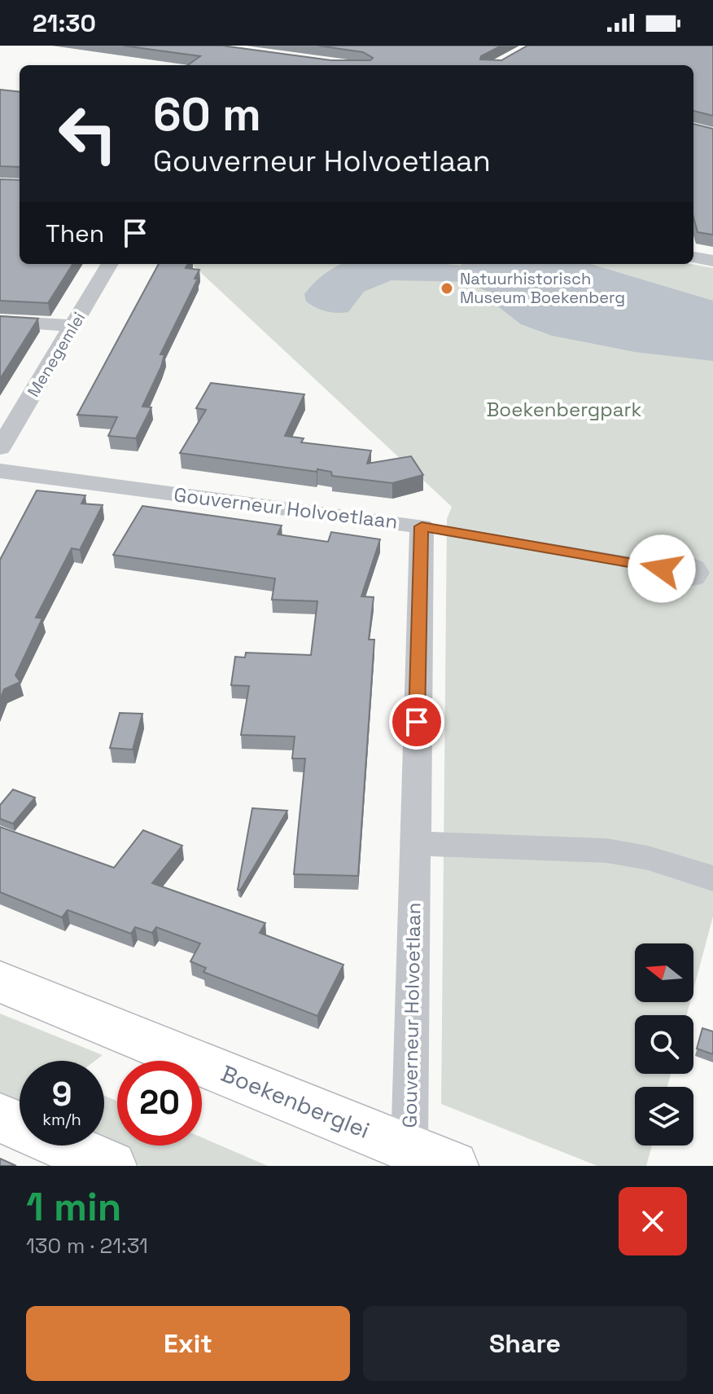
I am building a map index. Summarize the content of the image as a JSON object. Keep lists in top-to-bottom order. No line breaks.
{"streets":{"street":["Menegemlei","Gouverneur Holvoetlaan","Boekenberglei"]},"crossings":[["Gouverneur Holvoetlaan","Boekenberglei"]],"parks":["Boekenbergpark"],"places":["Natuurhistorisch Museum Boekenberg"],"north":"left","page":{"status":"21:30","turn":["60 m","Gouverneur Holvoetlaan"],"then":"Then","speed":"9 km/h","limit":"20","heading":["1 min","130 m · 21:31"],"buttons":["Exit","Share"]}}
